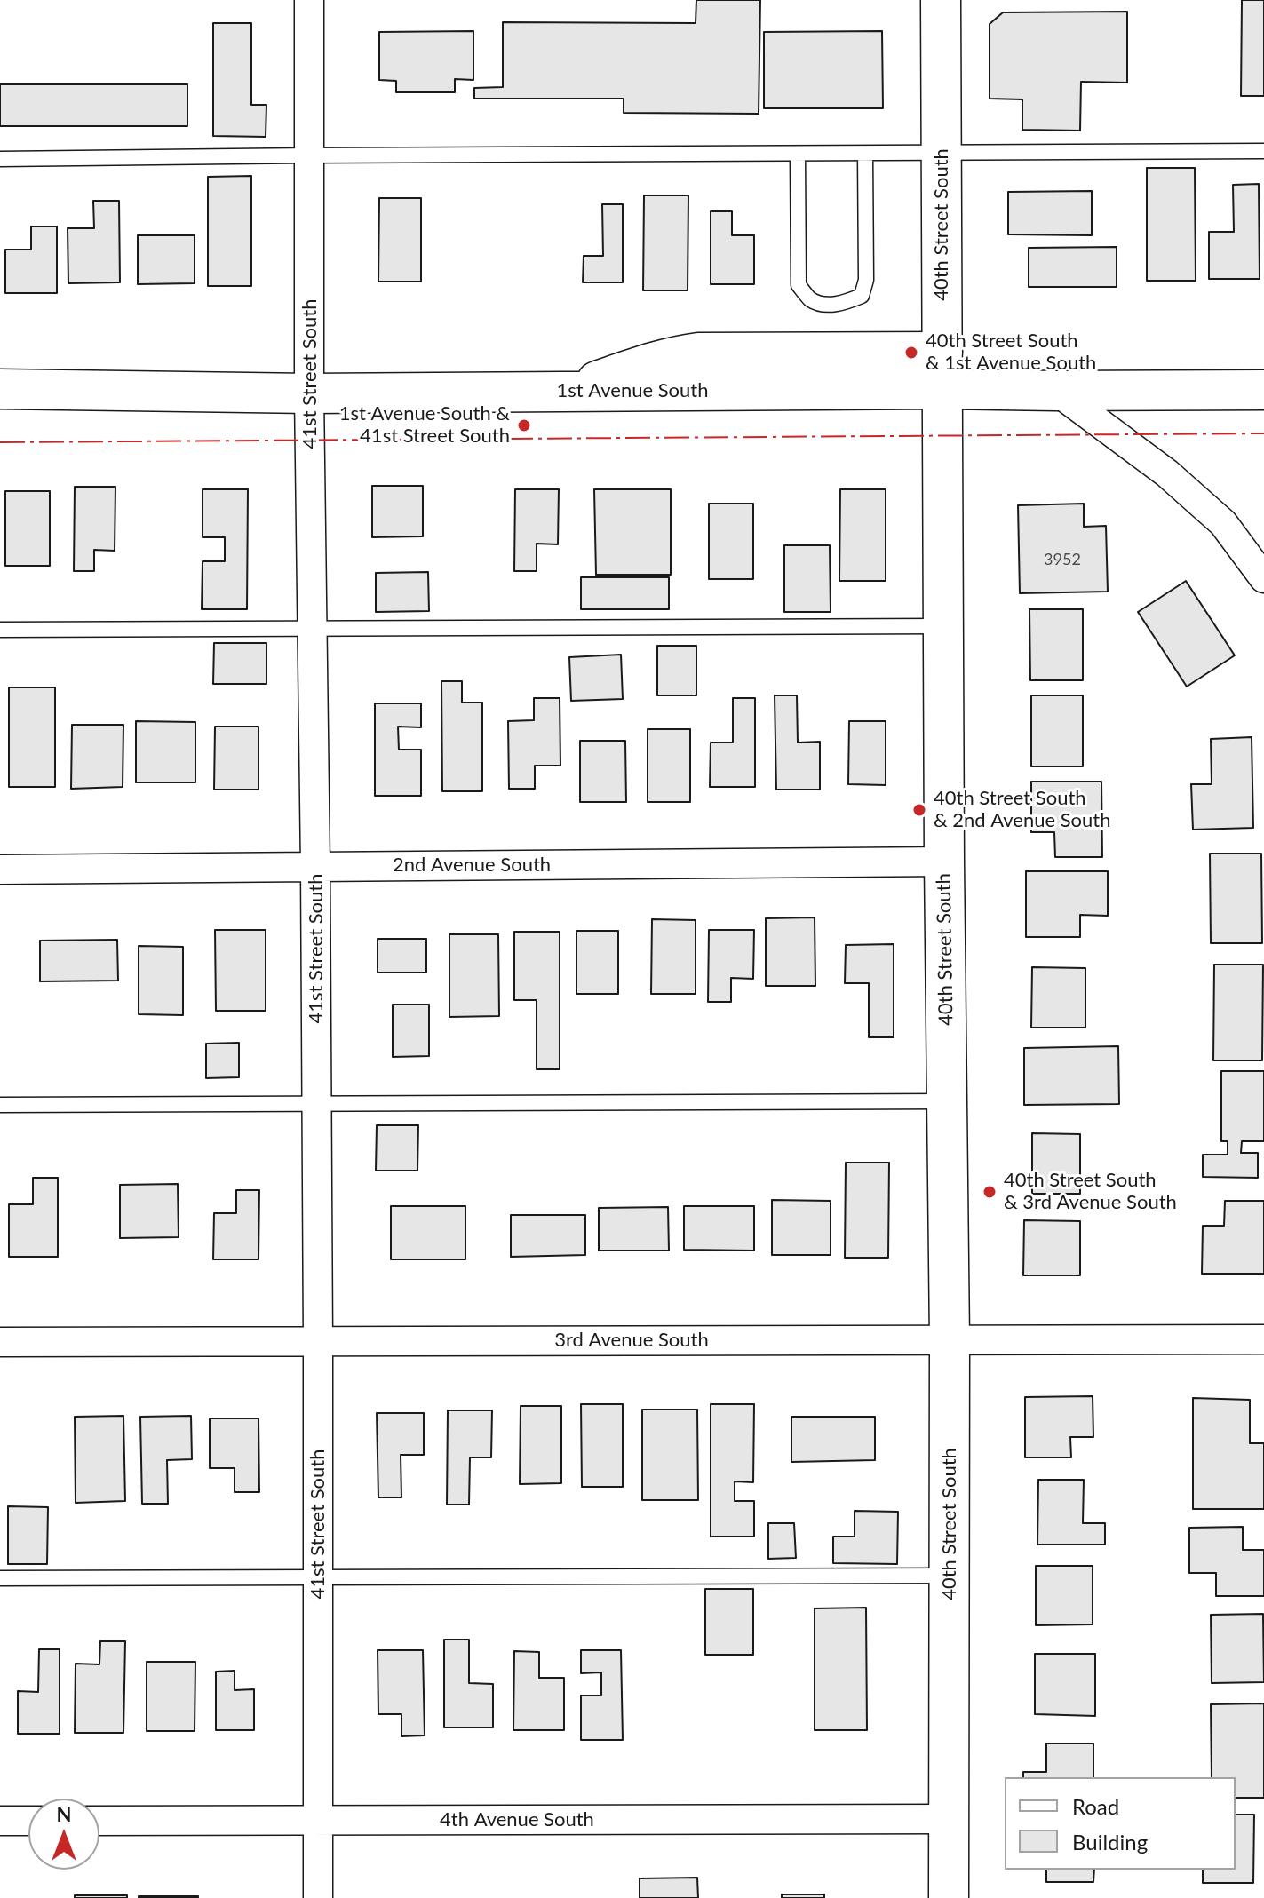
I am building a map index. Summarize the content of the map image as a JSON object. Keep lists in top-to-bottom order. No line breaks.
{"streets":{"street":["40th Street South","41st Street South","1st Avenue South","2nd Avenue South","3rd Avenue South","4th Avenue South"]},"crossings":[["40th Street South","1st Avenue South"],["40th Street South","2nd Avenue South"],["40th Street South","3rd Avenue South"],["40th Street South","4th Avenue South"],["41st Street South","1st Avenue South"],["41st Street South","2nd Avenue South"],["41st Street South","3rd Avenue South"],["41st Street South","4th Avenue South"]],"places":["40th Street South & 1st Avenue South","1st Avenue South & 41st Street South","40th Street South & 2nd Avenue South","40th Street South & 3rd Avenue South"],"house_numbers":["3952"],"legend":["Road","Building"],"north":"top"}
